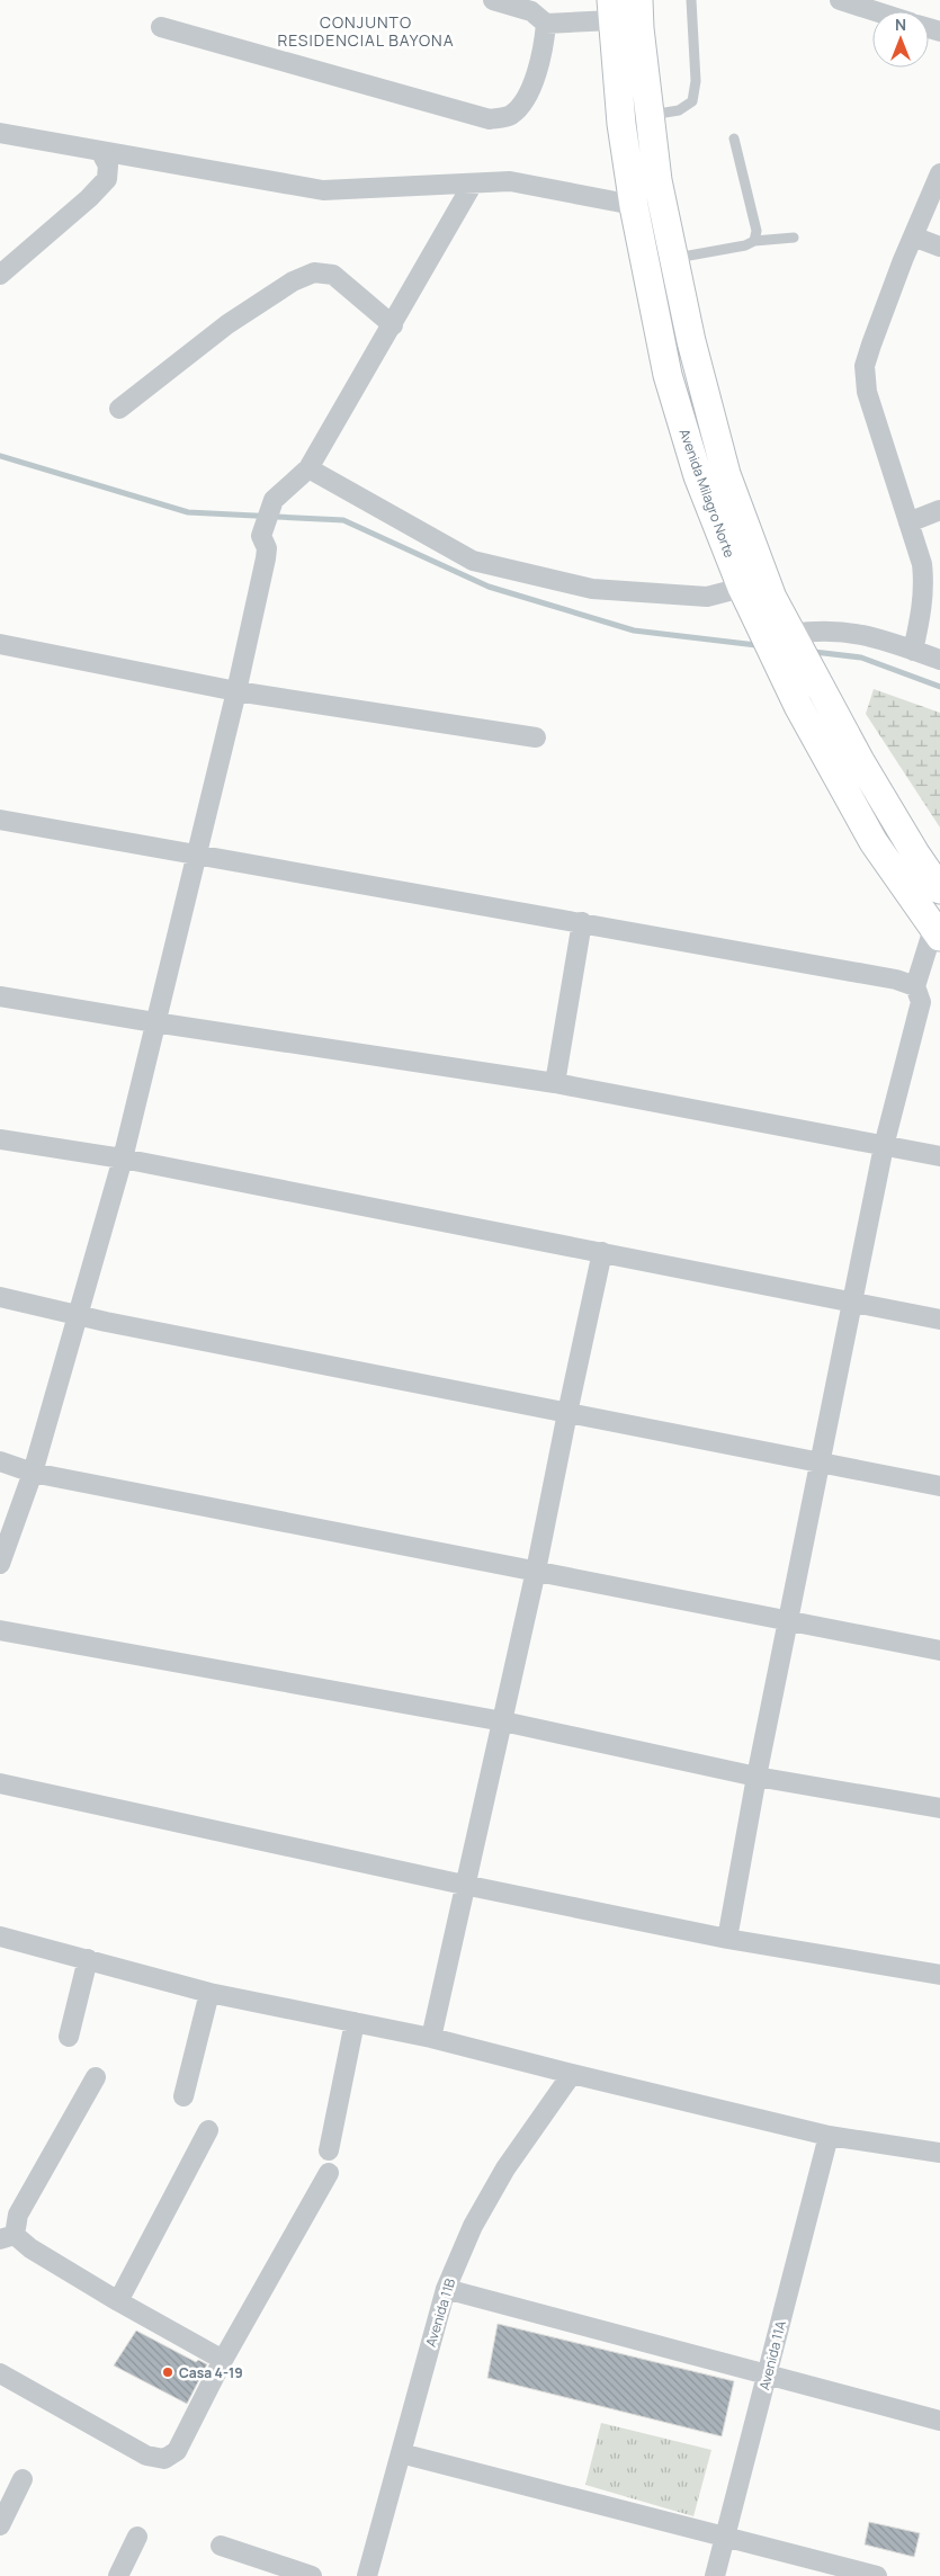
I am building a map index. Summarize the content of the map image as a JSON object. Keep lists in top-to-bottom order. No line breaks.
{"streets":{"main road":["Avenida Milagro Norte"],"street":["Avenida 11B","Avenida 11A"]},"districts":["CONJUNTO RESIDENCIAL BAYONA"],"places":["Casa 4-19"],"north":"top"}
